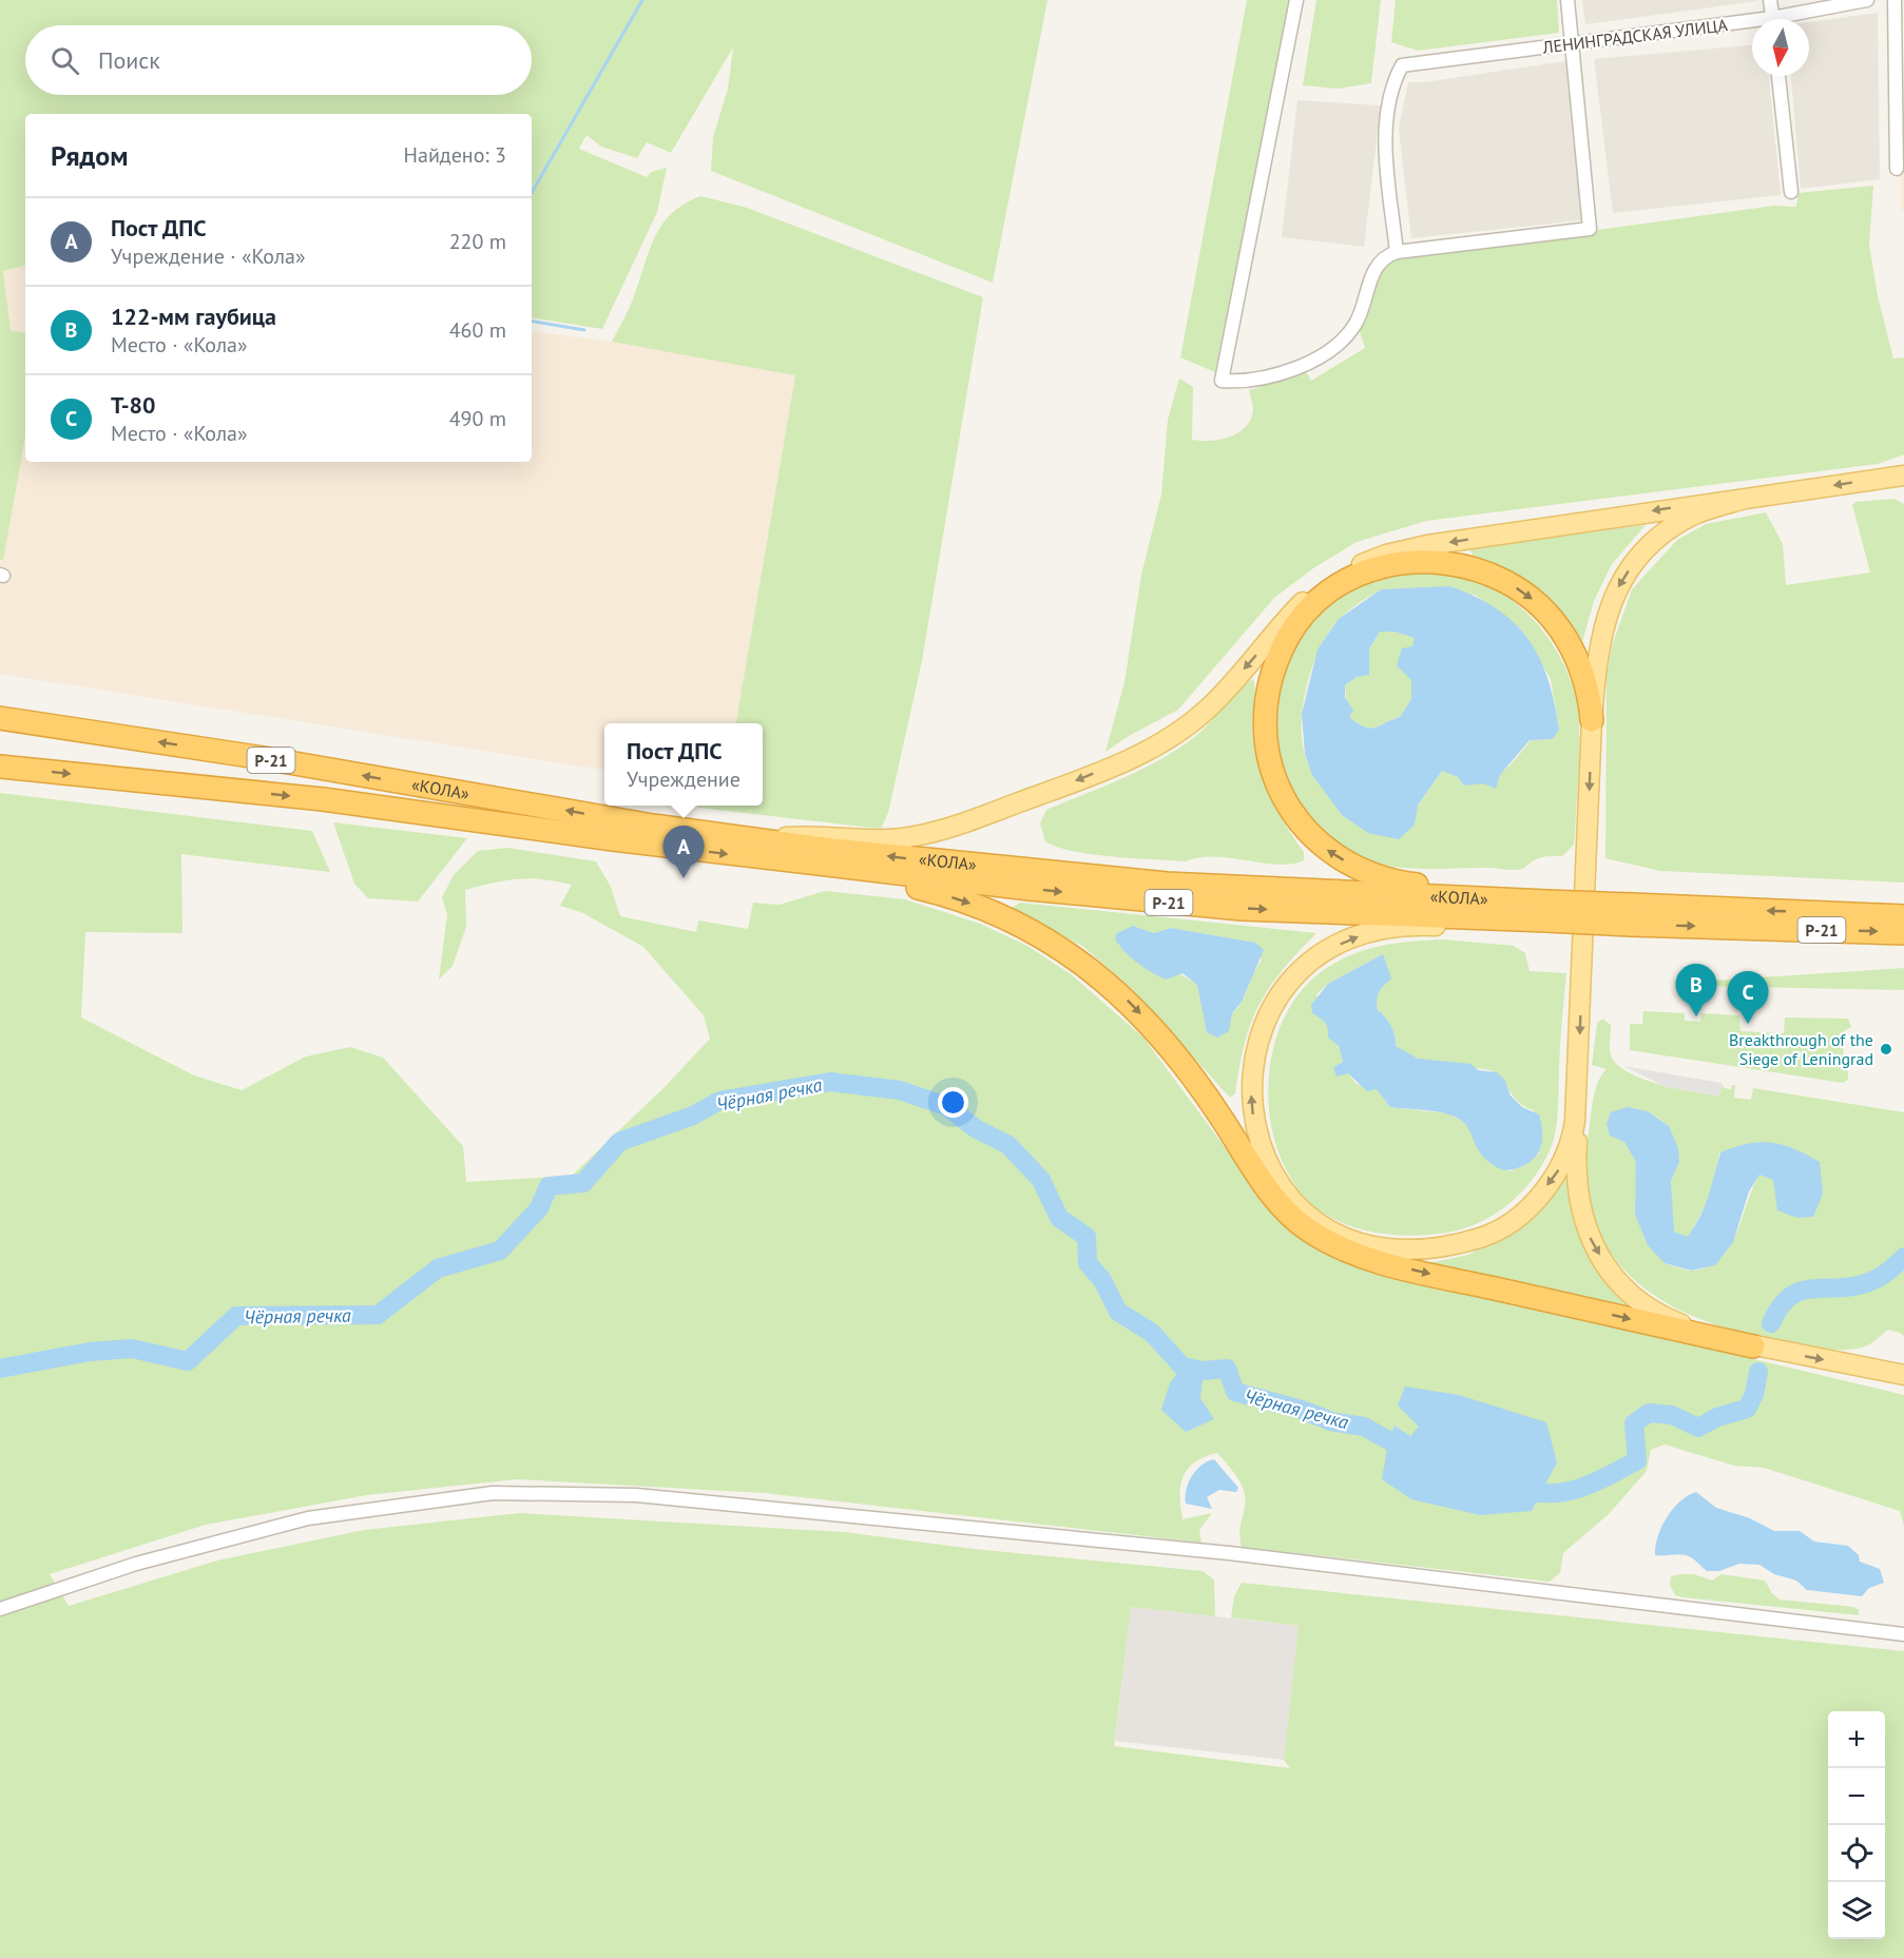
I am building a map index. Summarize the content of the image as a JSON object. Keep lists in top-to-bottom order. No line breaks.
{"streets":{"highway":["Р-21","«КОЛА»"],"street":["ЛЕНИНГРАДСКАЯ УЛИЦА"]},"water":["Чёрная речка"],"places":["Breakthrough of the Siege of Leningrad"],"north":"bottom","page":{"search":"Поиск","heading":["Рядом","Найдено: 3"],"list":[{"mark":"A","name":"Пост ДПС","note":"Учреждение · «Кола»","value":"220 m"},{"mark":"B","name":"122-мм гаубица","note":"Место · «Кола»","value":"460 m"},{"mark":"C","name":"Т-80","note":"Место · «Кола»","value":"490 m"}],"popup":["Пост ДПС","Учреждение"],"pins":["A","B","C"],"map_buttons":["+","−"]}}
